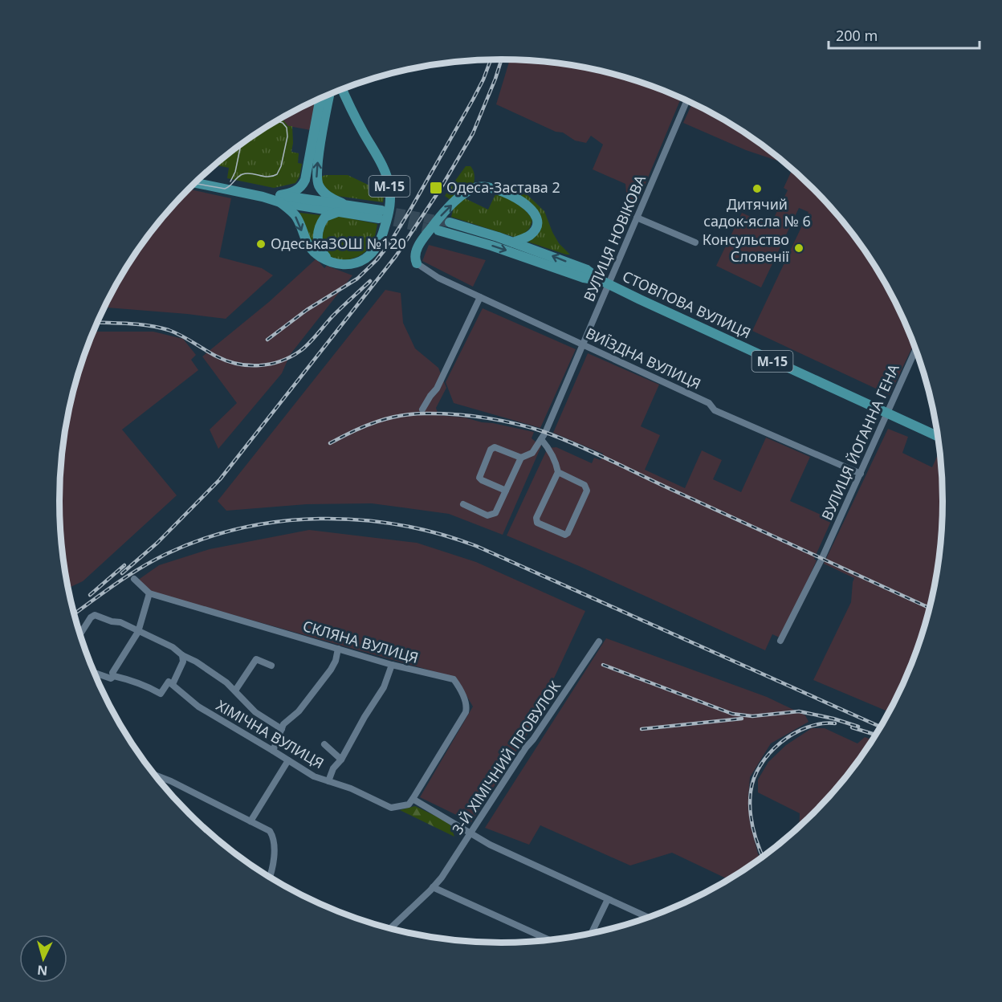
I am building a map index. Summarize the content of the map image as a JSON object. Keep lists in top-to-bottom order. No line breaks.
{"streets":{"main road":["М-15","СТОВПОВА ВУЛИЦЯ"],"street":["ВУЛИЦЯ НОВІКОВА","ВИЇЗДНА ВУЛИЦЯ","ВУЛИЦЯ ЙОГАННА ГЕНА","СКЛЯНА ВУЛИЦЯ","ХІМІЧНА ВУЛИЦЯ","3-Й ХІМІЧНИЙ ПРОВУЛОК"]},"crossings":[["ВУЛИЦЯ НОВІКОВА","СТОВПОВА ВУЛИЦЯ"],["ВУЛИЦЯ НОВІКОВА","ВИЇЗДНА ВУЛИЦЯ"],["СТОВПОВА ВУЛИЦЯ","ВУЛИЦЯ ЙОГАННА ГЕНА"],["ВИЇЗДНА ВУЛИЦЯ","ВУЛИЦЯ ЙОГАННА ГЕНА"],["СКЛЯНА ВУЛИЦЯ","ХІМІЧНА ВУЛИЦЯ"]],"places":{"transit":["Одеса-Застава 2"],"other":["Дитячий садок-ясла № 6","ОдеськаЗОШ №120","Консульство Словенії"]},"scale_bar":"200 m","north":"bottom"}
